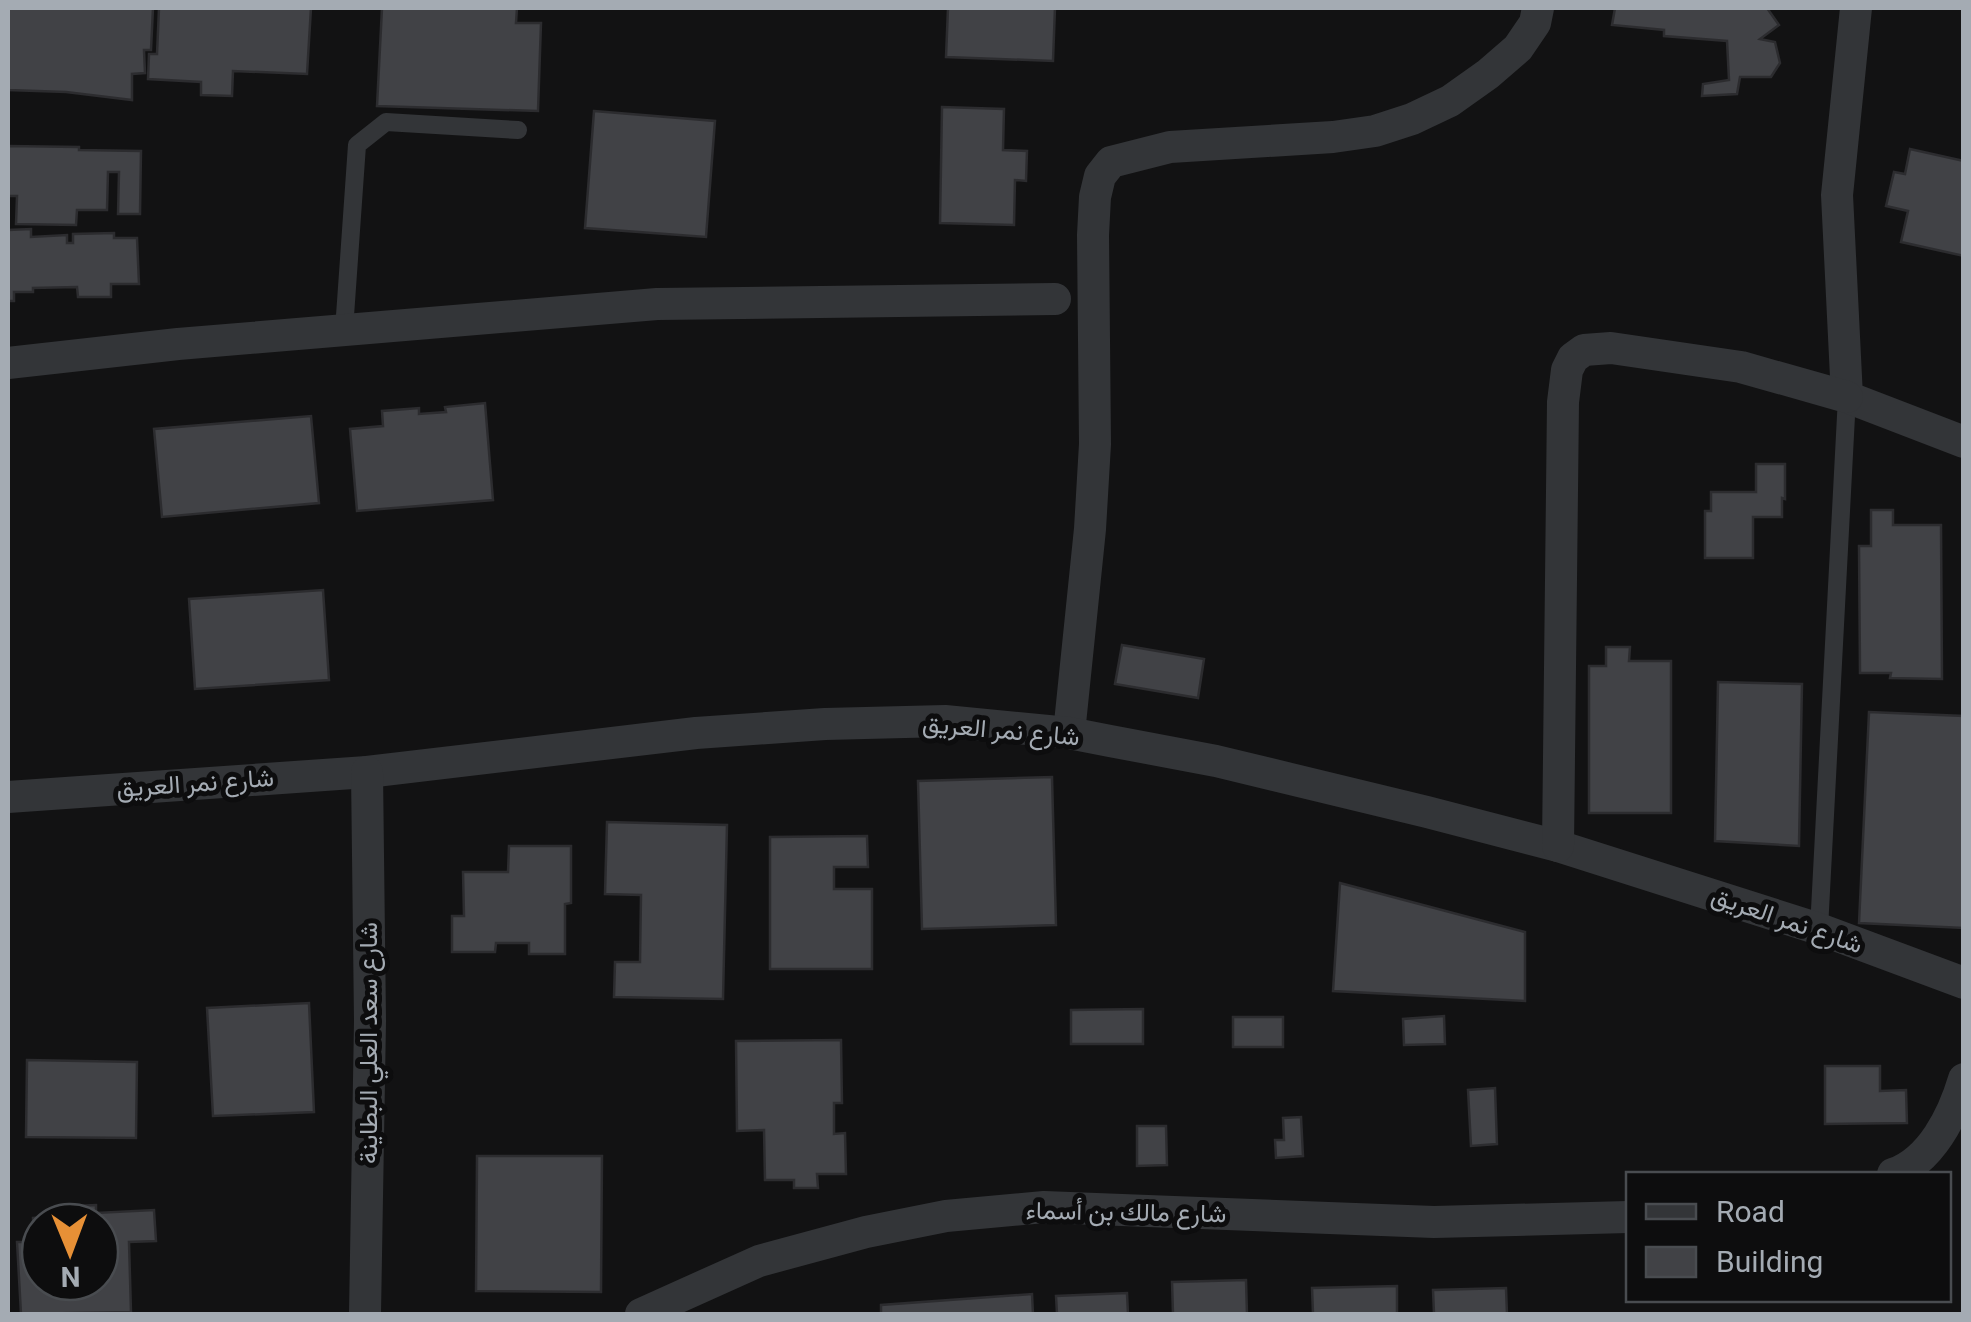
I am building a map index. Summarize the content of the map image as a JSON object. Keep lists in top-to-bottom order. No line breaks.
{"streets":{"street":["شارع نمر العريق","شارع سعد العلي البطاينة","شارع مالك بن أسماء"]},"crossings":[["شارع نمر العريق","شارع سعد العلي البطاينة"]],"legend":["Road","Building"],"north":"bottom"}
